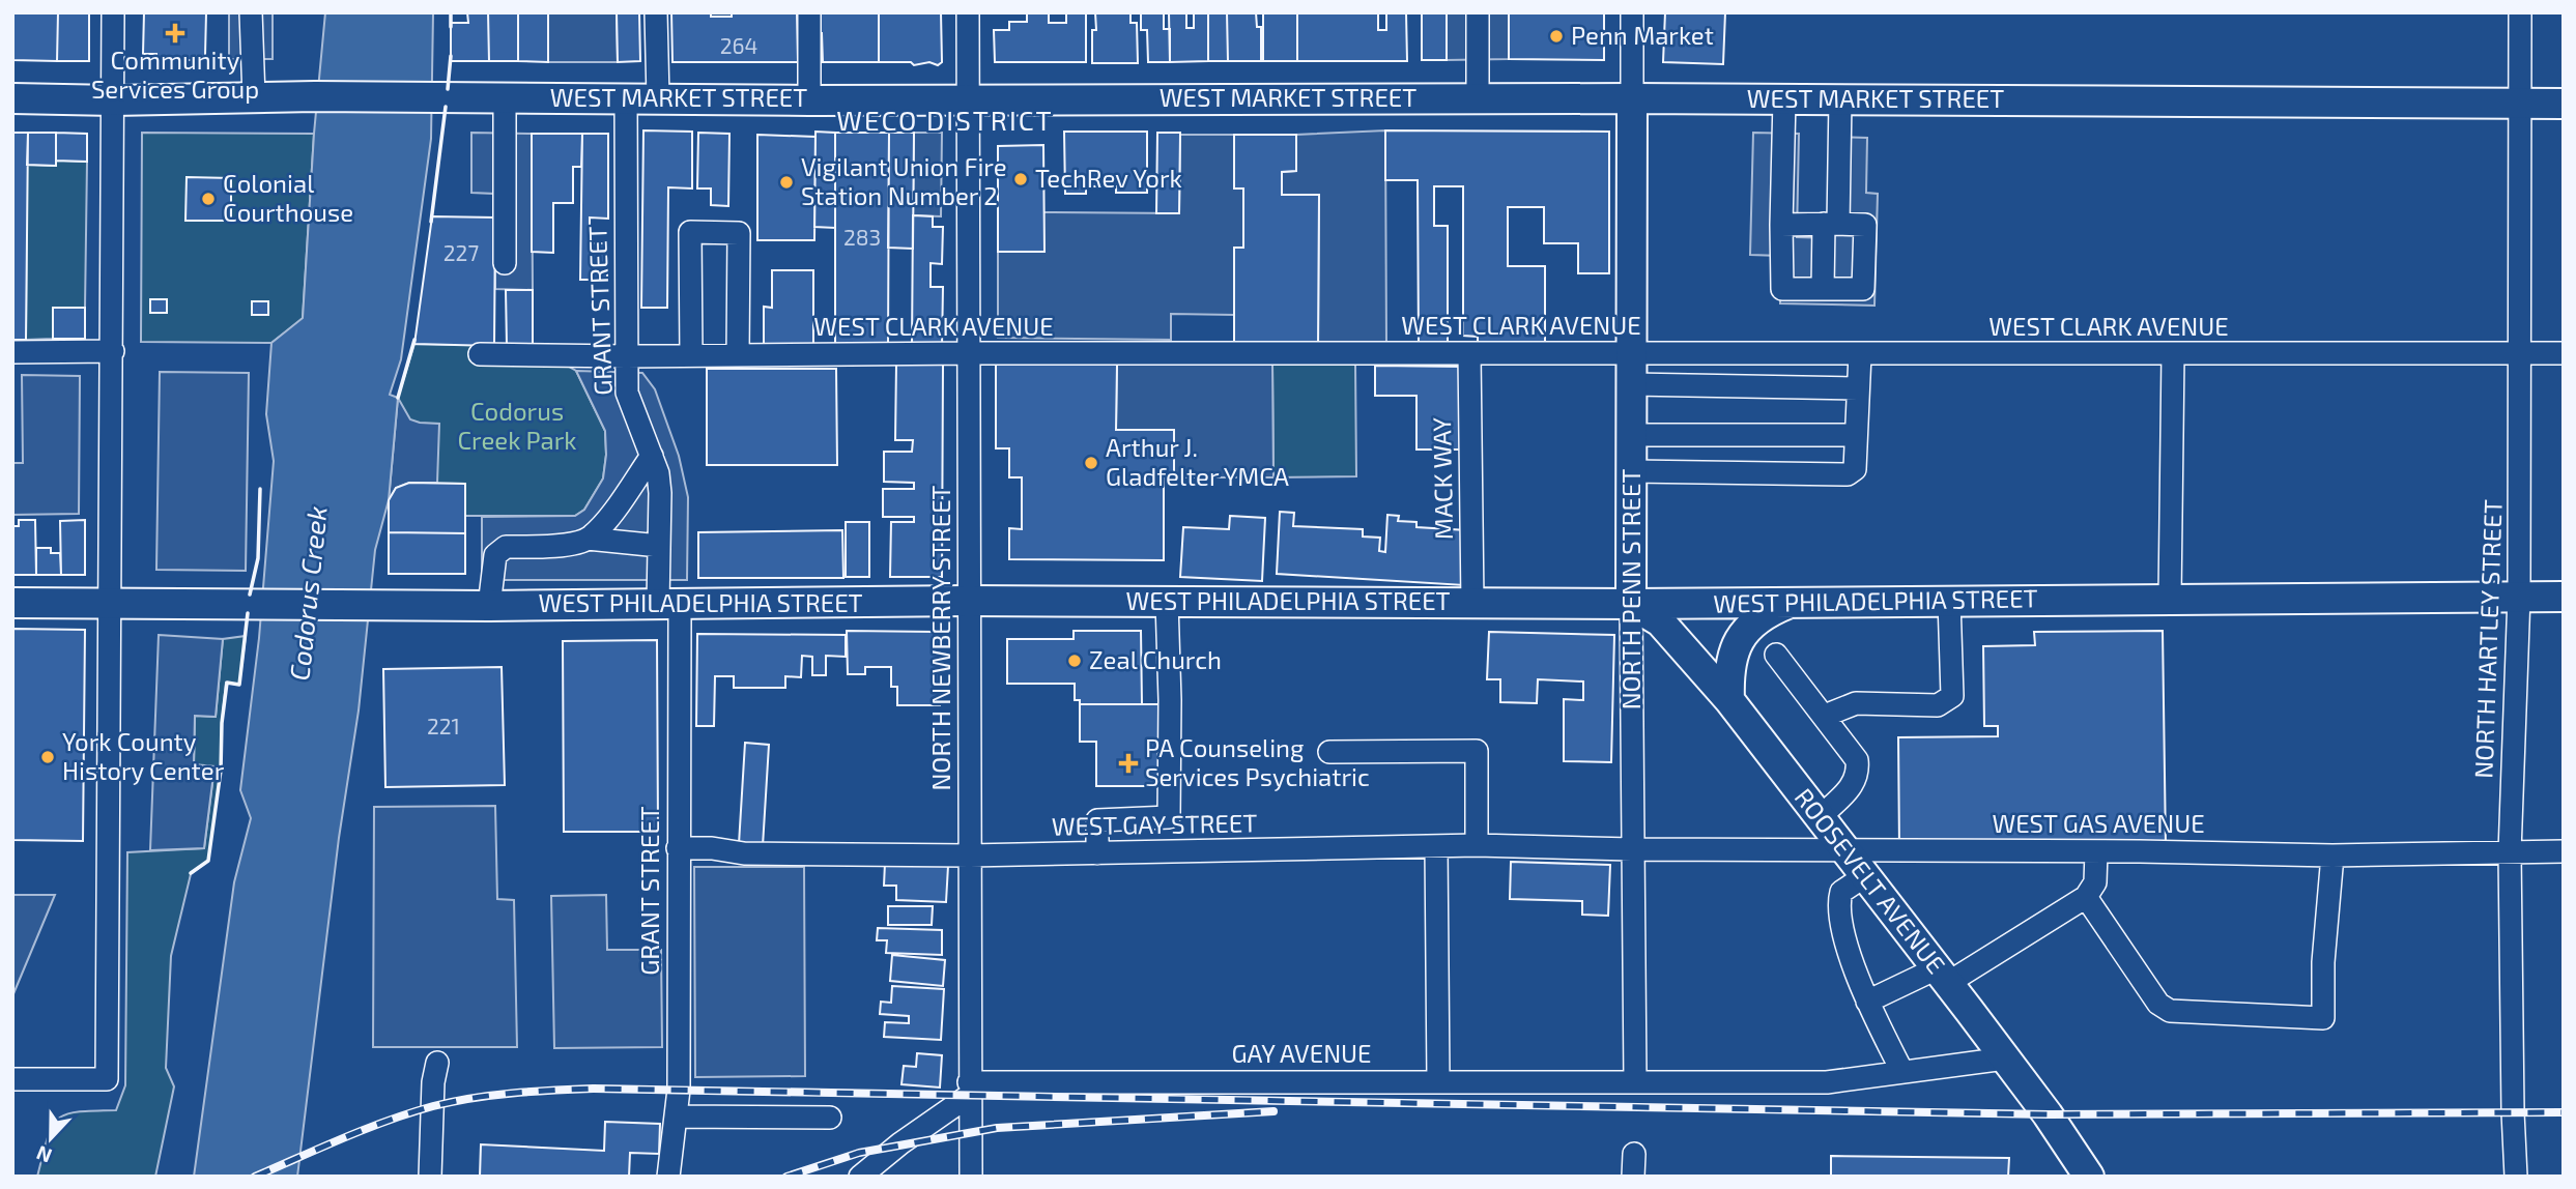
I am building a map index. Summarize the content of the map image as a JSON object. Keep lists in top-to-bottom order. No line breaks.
{"streets":{"main road":["WEST MARKET STREET","NORTH PENN STREET","WEST PHILADELPHIA STREET","ROOSEVELT AVENUE"],"street":["GRANT STREET","WEST CLARK AVENUE","MACK WAY","NORTH NEWBERRY STREET","NORTH HARTLEY STREET","WEST GAS AVENUE","WEST GAY STREET","GAY AVENUE"]},"crossings":[["WEST MARKET STREET","GRANT STREET"],["WEST MARKET STREET","NORTH PENN STREET"],["WEST MARKET STREET","NORTH NEWBERRY STREET"],["WEST MARKET STREET","NORTH HARTLEY STREET"],["GRANT STREET","WEST CLARK AVENUE"],["GRANT STREET","WEST PHILADELPHIA STREET"],["GRANT STREET","WEST GAY STREET"],["WEST CLARK AVENUE","MACK WAY"],["WEST CLARK AVENUE","NORTH PENN STREET"],["WEST CLARK AVENUE","NORTH NEWBERRY STREET"],["WEST CLARK AVENUE","NORTH HARTLEY STREET"],["MACK WAY","WEST PHILADELPHIA STREET"],["NORTH PENN STREET","WEST PHILADELPHIA STREET"],["NORTH PENN STREET","WEST GAS AVENUE"],["NORTH PENN STREET","WEST GAY STREET"],["NORTH PENN STREET","ROOSEVELT AVENUE"],["NORTH PENN STREET","GAY AVENUE"],["WEST PHILADELPHIA STREET","NORTH NEWBERRY STREET"],["WEST PHILADELPHIA STREET","NORTH HARTLEY STREET"],["WEST PHILADELPHIA STREET","ROOSEVELT AVENUE"],["NORTH NEWBERRY STREET","WEST GAY STREET"],["NORTH NEWBERRY STREET","GAY AVENUE"],["NORTH HARTLEY STREET","WEST GAS AVENUE"],["WEST GAS AVENUE","WEST GAY STREET"],["WEST GAS AVENUE","ROOSEVELT AVENUE"],["ROOSEVELT AVENUE","GAY AVENUE"]],"districts":["WECO DISTRICT"],"water":["Codorus Creek"],"parks":["Codorus Creek Park"],"places":{"health":["Community Services Group","PA Counseling Services Psychiatric"],"other":["Penn Market","TechRev York","Vigilant Union Fire Station Number 2","Colonial Courthouse","Arthur J. Gladfelter YMCA","Zeal Church","York County History Center"]},"house_numbers":["264","283","227","221"],"north":"bottom"}
